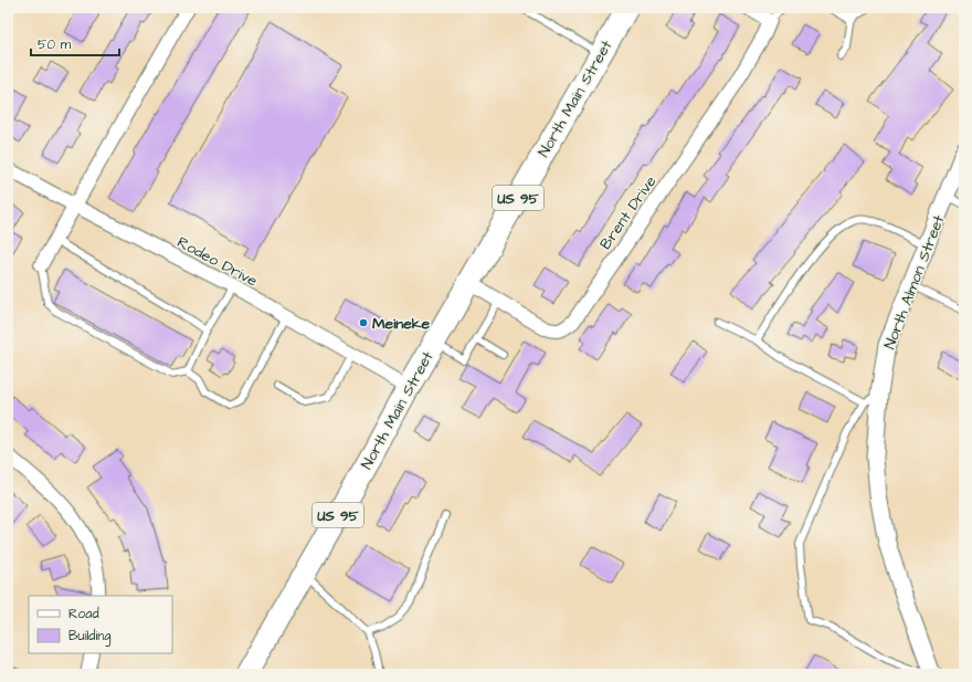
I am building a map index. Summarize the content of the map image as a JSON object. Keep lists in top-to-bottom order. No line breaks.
{"streets":{"highway":["North Main Street","US 95"],"street":["Brent Drive","Rodeo Drive","North Almon Street"]},"crossings":[["North Main Street","Brent Drive"],["North Main Street","Rodeo Drive"]],"places":["Meineke"],"legend":["Road","Building"],"scale_bar":"50 m"}
